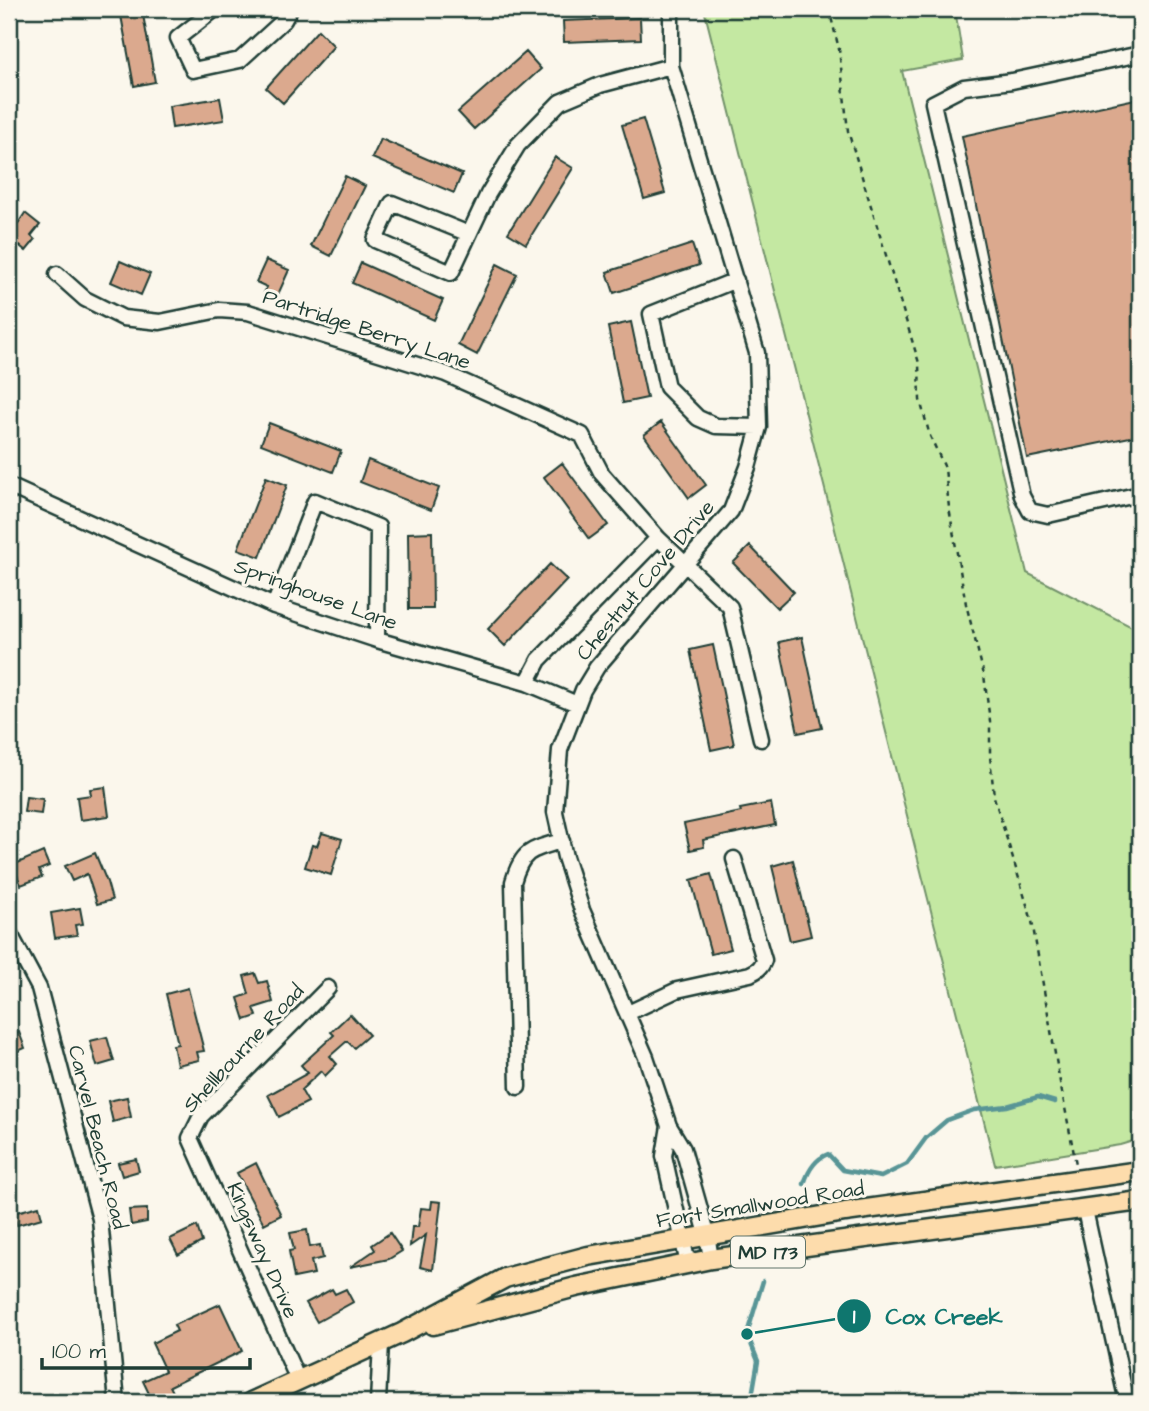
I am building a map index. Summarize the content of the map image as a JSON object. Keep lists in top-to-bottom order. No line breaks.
{"streets":{"main road":["Fort Smallwood Road","MD 173"],"street":["Partridge Berry Lane","Chestnut Cove Drive","Springhouse Lane","Shellbourne Road","Carvel Beach Road","Kingsway Drive"]},"crossings":[["Partridge Berry Lane","Chestnut Cove Drive"],["Chestnut Cove Drive","Springhouse Lane"],["Chestnut Cove Drive","Fort Smallwood Road"],["Shellbourne Road","Kingsway Drive"],["Fort Smallwood Road","Kingsway Drive"]],"places":["Cox Creek"],"scale_bar":"100 m"}
